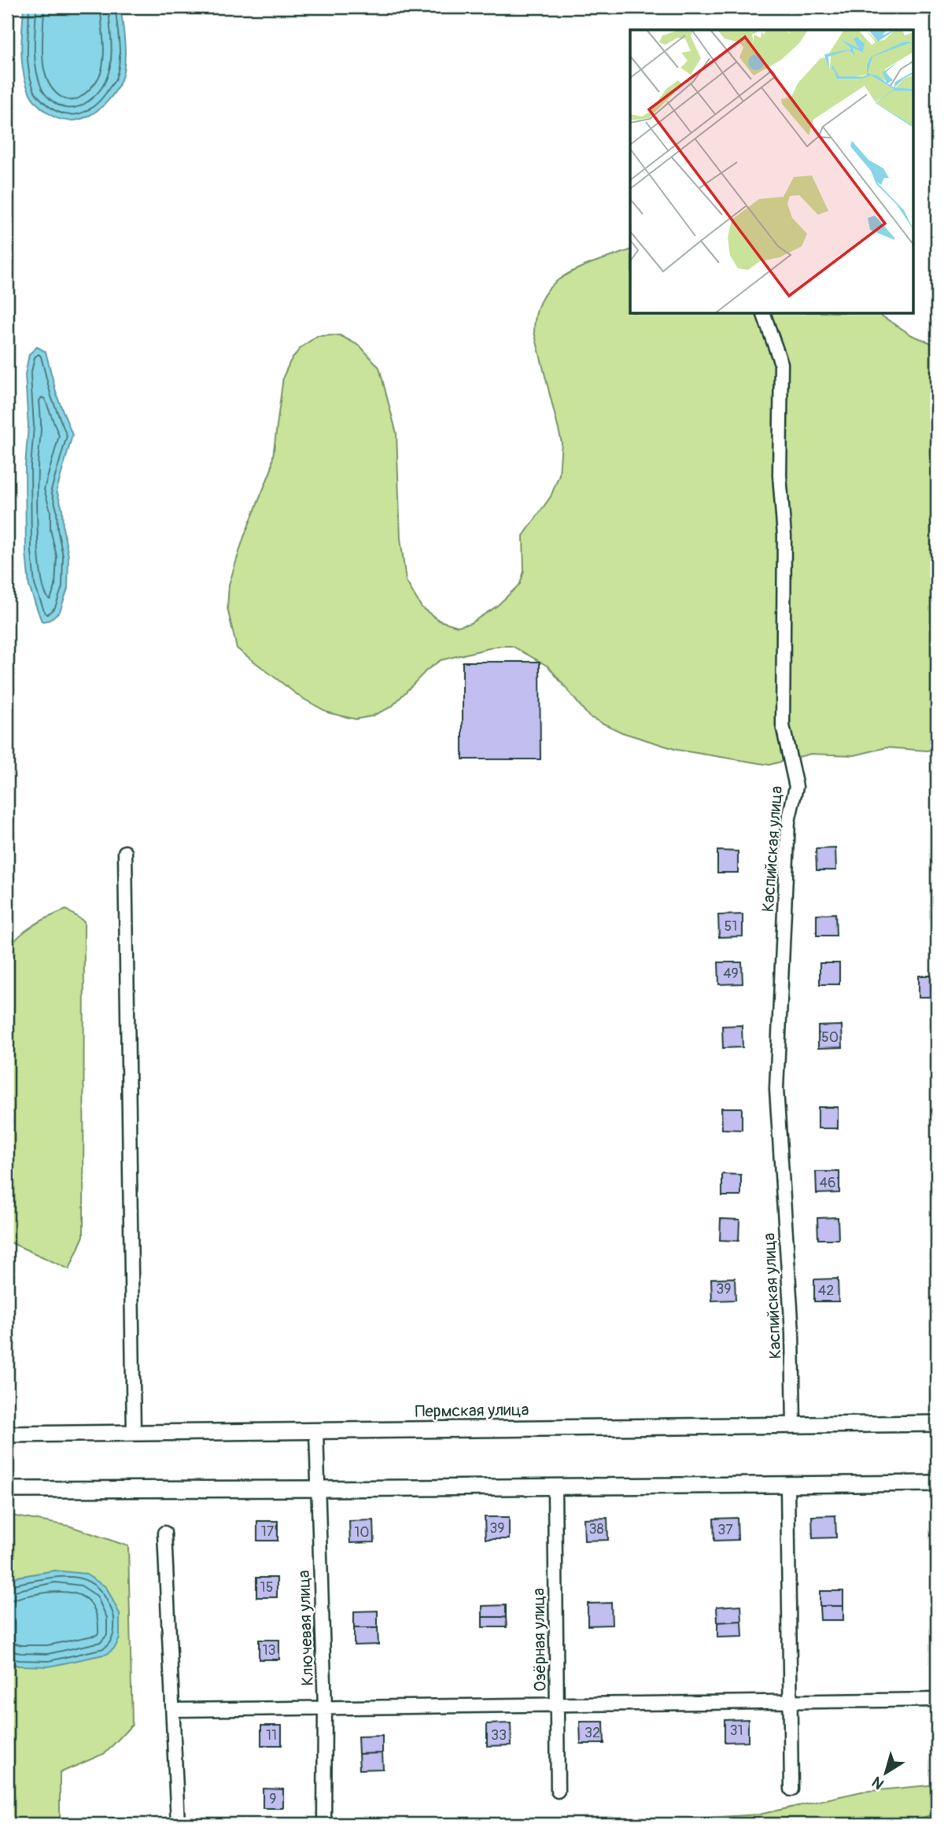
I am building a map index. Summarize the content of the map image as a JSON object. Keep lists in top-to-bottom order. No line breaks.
{"streets":{"street":["Каспийская улица","Пермская улица","Ключевая улица","Озёрная улица"]},"crossings":[["Каспийская улица","Пермская улица"],["Пермская улица","Ключевая улица"]],"house_numbers":["51","49","50","46","39","42","39","38","37","17","10","15","13","31","32","11","33","9"],"north":"bottom left"}
